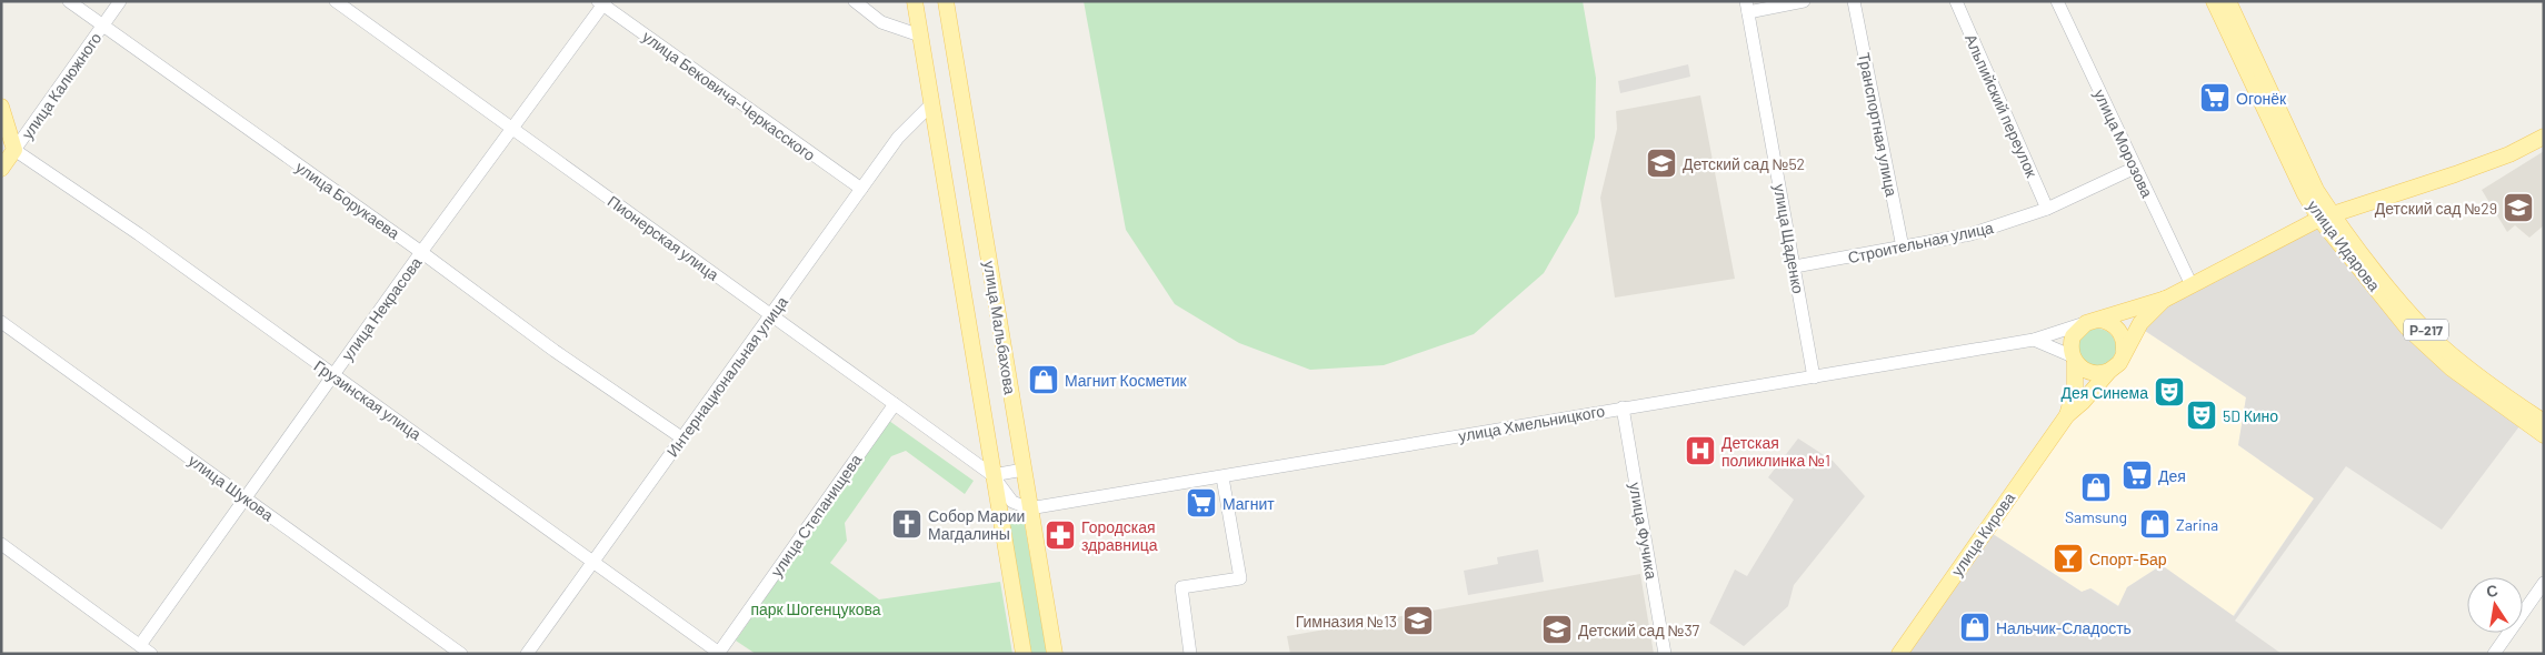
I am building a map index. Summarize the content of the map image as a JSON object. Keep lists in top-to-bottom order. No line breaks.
{"streets":{"main road":["улица Калюжного","улица Идарова","улица Мальбахова","Р-217","улица Кирова"],"street":["улица Бековича-Черкасского","Альпийский переулок","Транспортная улица","улица Морозова","улица Борукаева","Пионерская улица","улица Щаденко","Строительная улица","улица Некрасова","Интернациональная улица","Грузинская улица","улица Хмельницкого","улица Шукова","улица Степанищева","улица Фучика"]},"crossings":[["улица Калюжного","улица Борукаева"],["улица Калюжного","Грузинская улица"],["улица Бековича-Черкасского","улица Некрасова"],["улица Бековича-Черкасского","Интернациональная улица"],["Альпийский переулок","Строительная улица"],["Транспортная улица","Строительная улица"],["улица Морозова","Строительная улица"],["улица Борукаева","улица Некрасова"],["улица Борукаева","Интернациональная улица"],["Пионерская улица","улица Некрасова"],["Пионерская улица","улица Мальбахова"],["Пионерская улица","Интернациональная улица"],["Пионерская улица","улица Степанищева"],["улица Щаденко","Строительная улица"],["улица Щаденко","улица Хмельницкого"],["улица Некрасова","Грузинская улица"],["улица Некрасова","улица Шукова"],["улица Мальбахова","Интернациональная улица"],["улица Мальбахова","улица Хмельницкого"],["Интернациональная улица","Грузинская улица"],["Грузинская улица","улица Степанищева"],["улица Хмельницкого","улица Фучика"]],"parks":["парк Шогенцукова"],"places":{"supermarket":["Огонёк","Дея","Магнит"],"school or university":["Детский сад №52","Детский сад №29","Гимназия №13","Детский сад №37"],"shop":["Магнит Косметик","Samsung","Zarina","Нальчик-Сладость"],"theatre":["Дея Синема","5D Кино"],"hospital":["Детская поликлинка №1"],"church":["Собор Марии Магдалины"],"pharmacy":["Городская здравница"],"bar":["Спорт-Бар"]},"north":"top"}
